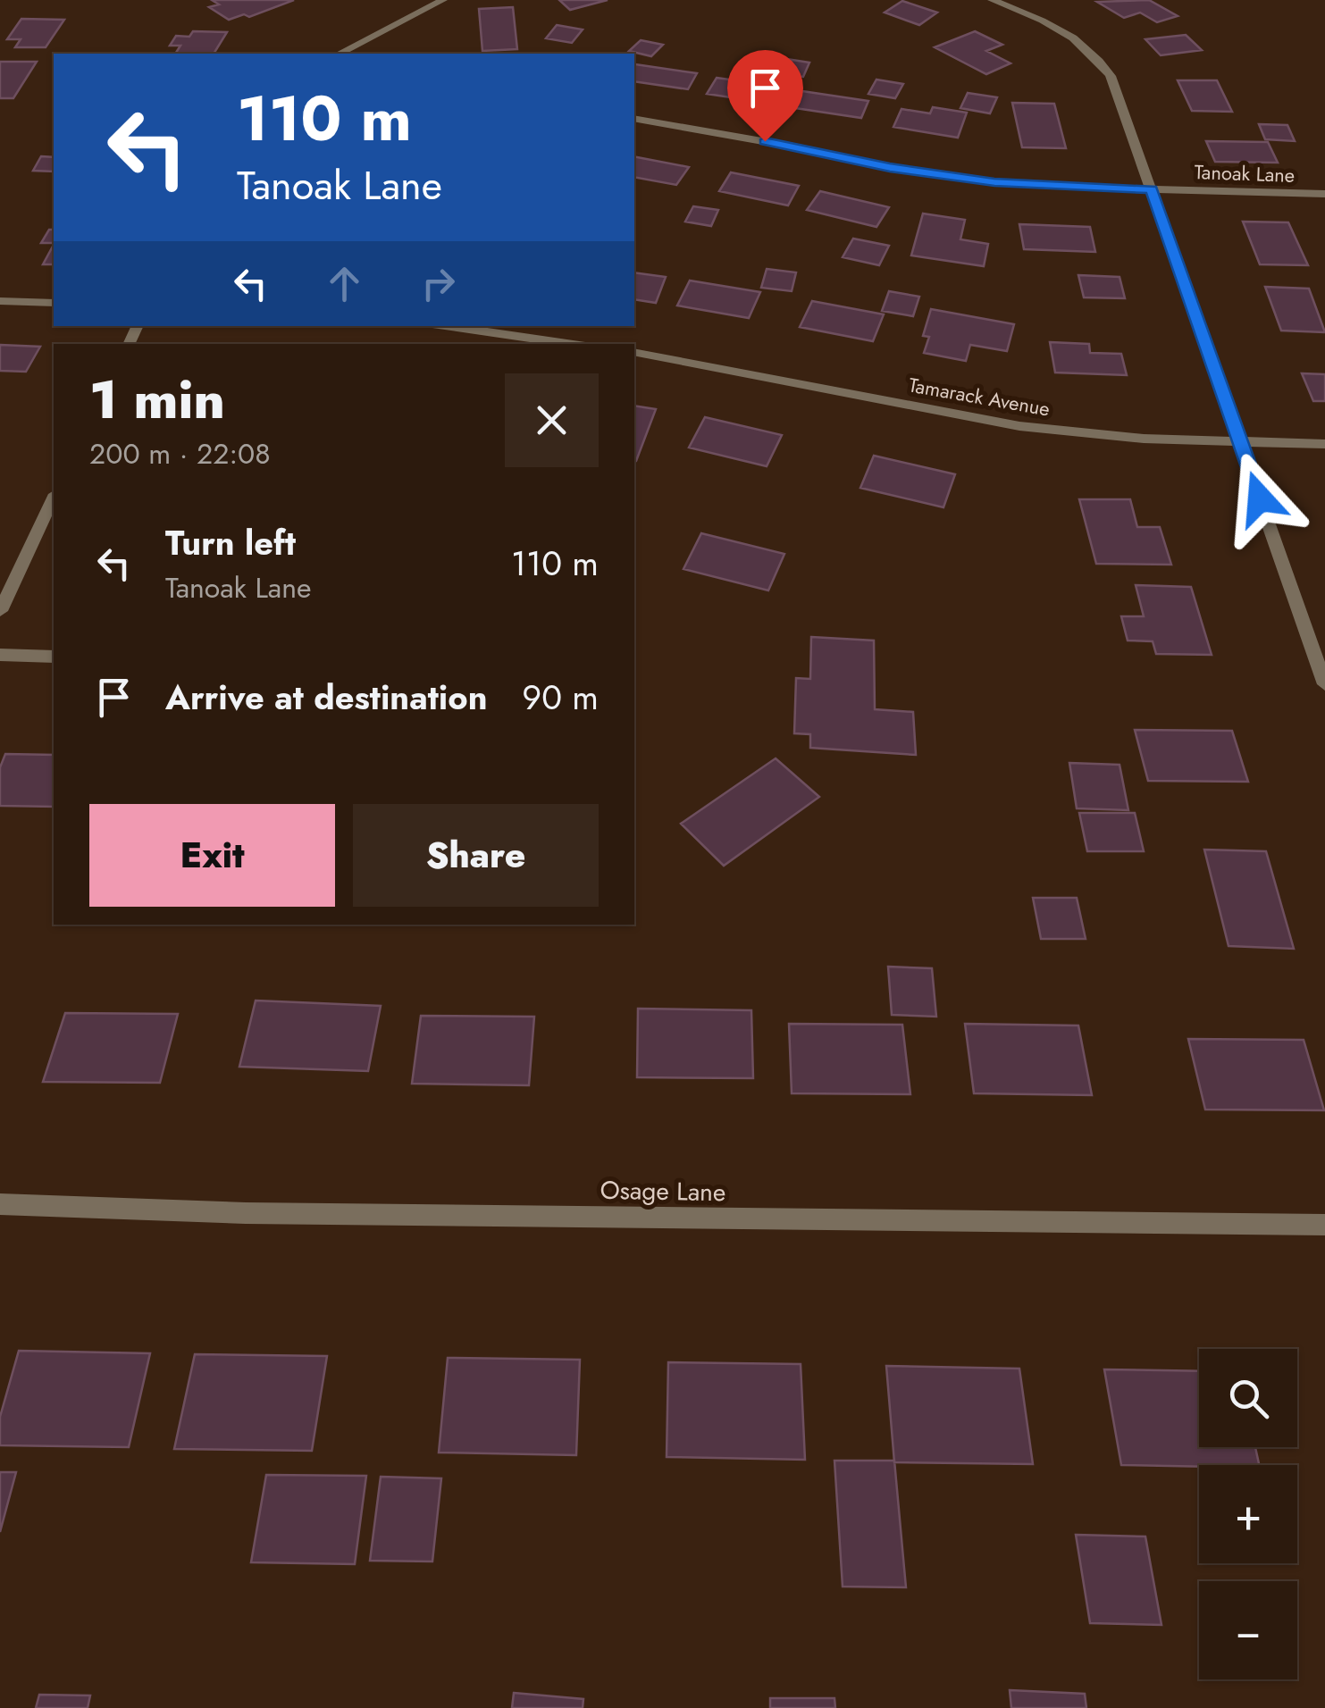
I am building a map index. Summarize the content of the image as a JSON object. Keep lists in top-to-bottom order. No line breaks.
{"streets":{"street":["Tanoak Lane","Tamarack Avenue","Osage Lane"]},"page":{"turn":["110 m","Tanoak Lane"],"heading":["1 min","200 m · 22:08"],"list":[{"name":"Turn left","note":"Tanoak Lane","value":"110 m"},{"name":"Arrive at destination","value":"90 m"}],"buttons":["Exit","Share"],"map_buttons":["+","−"]}}
